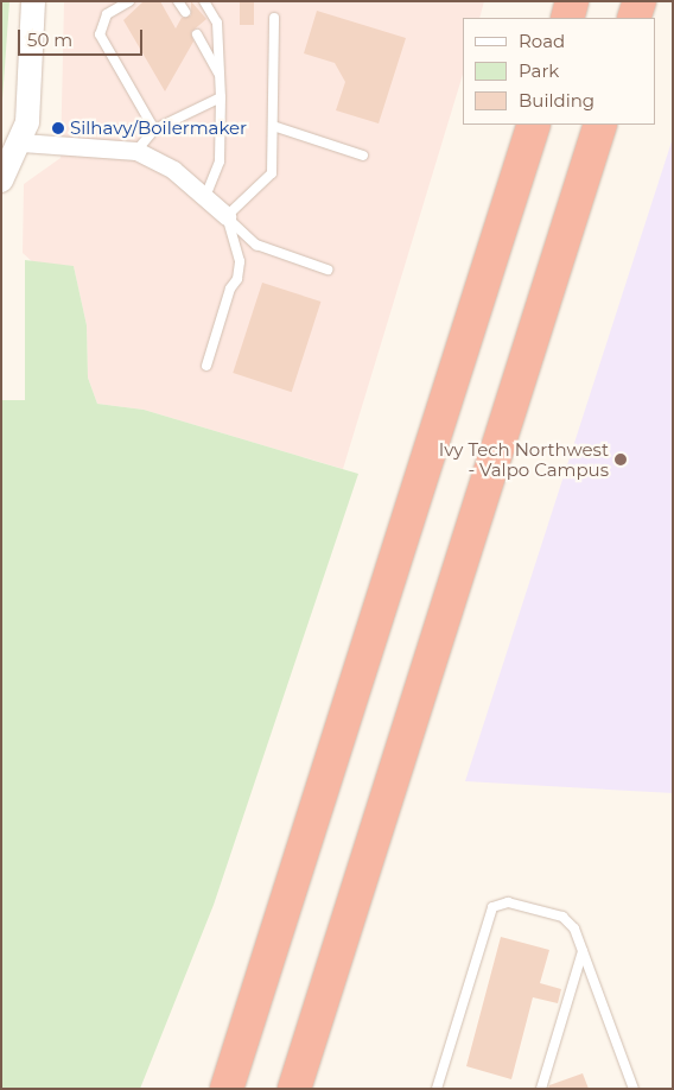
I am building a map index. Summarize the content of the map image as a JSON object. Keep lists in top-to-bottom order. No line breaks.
{"places":["Silhavy/Boilermaker","Ivy Tech Northwest - Valpo Campus"],"legend":["Road","Park","Building"],"scale_bar":"50 m"}
